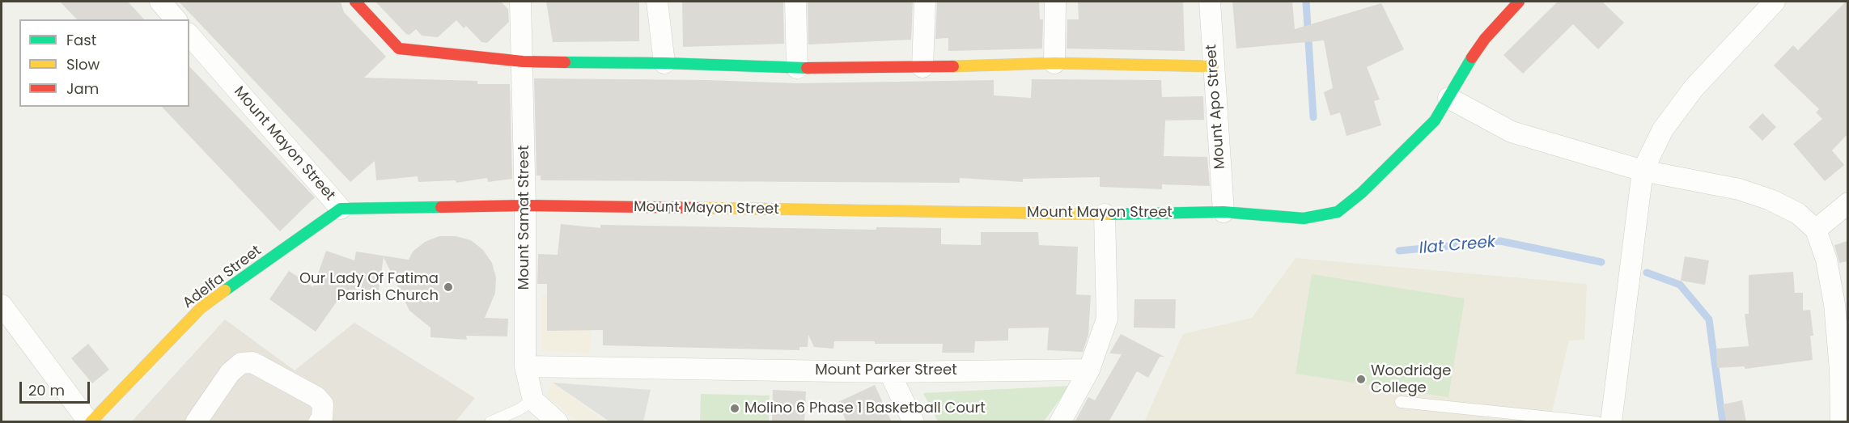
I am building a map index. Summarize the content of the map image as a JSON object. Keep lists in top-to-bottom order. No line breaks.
{"streets":{"street":["Mount Apo Street","Mount Mayon Street","Mount Samat Street","Adelfa Street","Mount Parker Street"]},"crossings":[["Mount Apo Street","Mount Mayon Street"],["Mount Mayon Street","Mount Samat Street"],["Mount Mayon Street","Adelfa Street"],["Mount Samat Street","Mount Parker Street"]],"water":["Ilat Creek"],"places":["Our Lady Of Fatima Parish Church","Woodridge College","Molino 6 Phase 1 Basketball Court"],"legend":["Fast","Slow","Jam"],"scale_bar":"20 m"}
